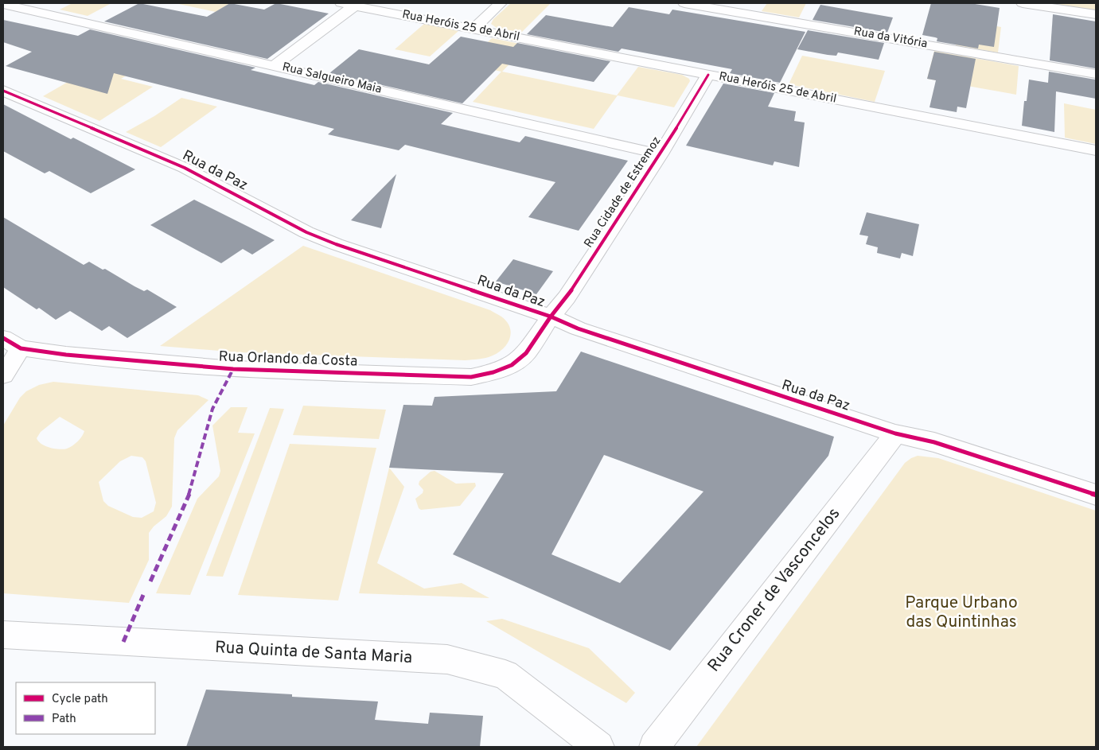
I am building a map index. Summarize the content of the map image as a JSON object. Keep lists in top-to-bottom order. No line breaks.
{"streets":{"street":["Rua Heróis 25 de Abril","Rua da Vitória","Rua Salgueiro Maia","Rua da Paz","Rua Cidade de Estremoz","Rua Orlando da Costa","Rua Croner de Vasconcelos","Rua Quinta de Santa Maria"]},"crossings":[["Rua Heróis 25 de Abril","Rua Cidade de Estremoz"],["Rua Salgueiro Maia","Rua Cidade de Estremoz"],["Rua da Paz","Rua Cidade de Estremoz"],["Rua da Paz","Rua Orlando da Costa"],["Rua da Paz","Rua Croner de Vasconcelos"],["Rua Cidade de Estremoz","Rua Orlando da Costa"]],"parks":["Parque Urbano das Quintinhas"],"legend":["Cycle path","Path"]}
